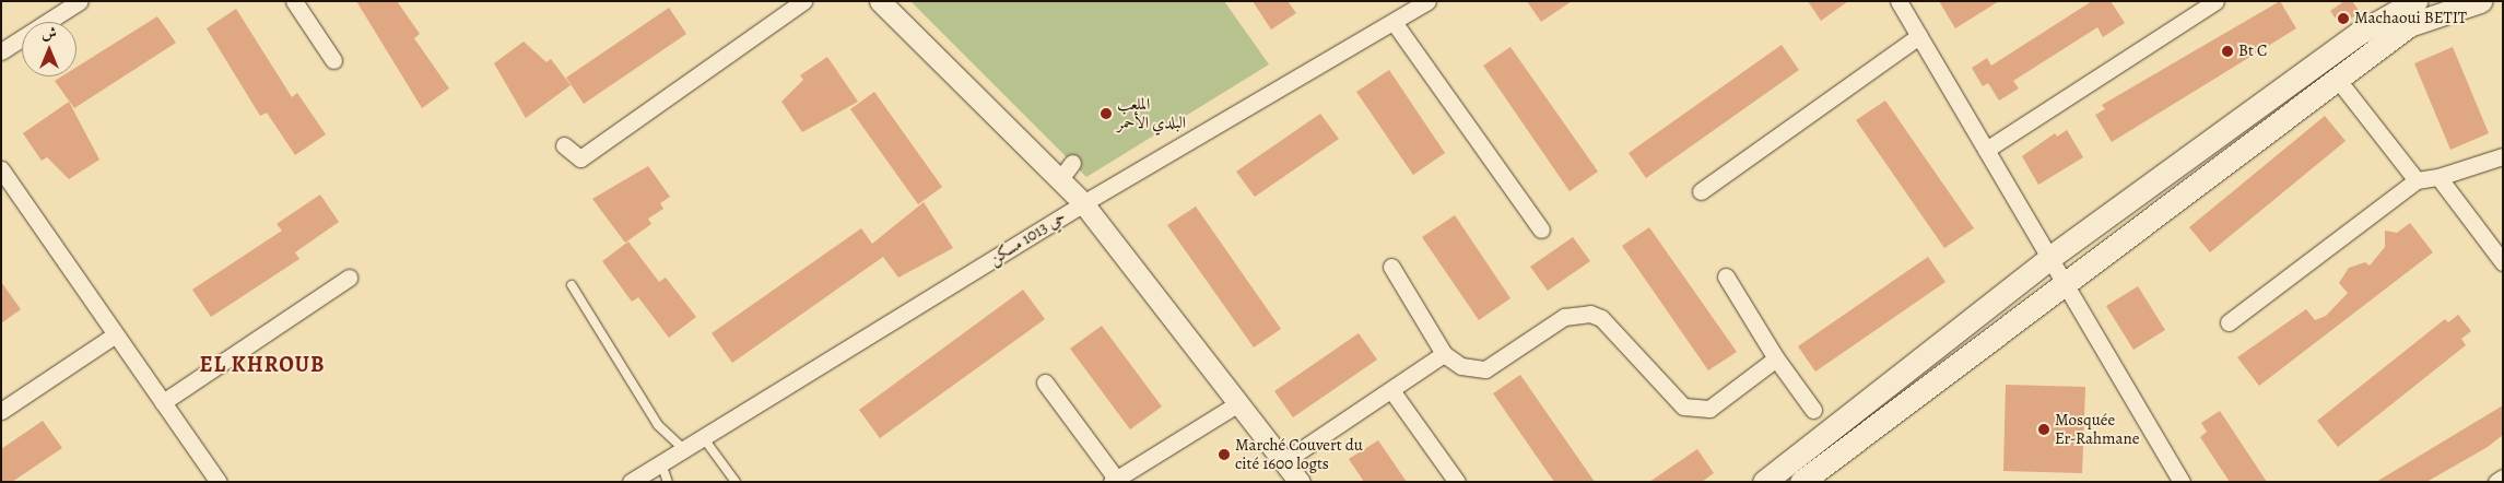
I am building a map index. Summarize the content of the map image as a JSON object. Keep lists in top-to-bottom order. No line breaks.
{"streets":{"street":["حي 1013 مسكن"]},"districts":["EL KHROUB"],"places":["Machaoui BETIT","Bt C","الملعب البلدي الأحمر","Mosquée Er-Rahmane","Marché Couvert du cité 1600 logts"],"north":"top"}
